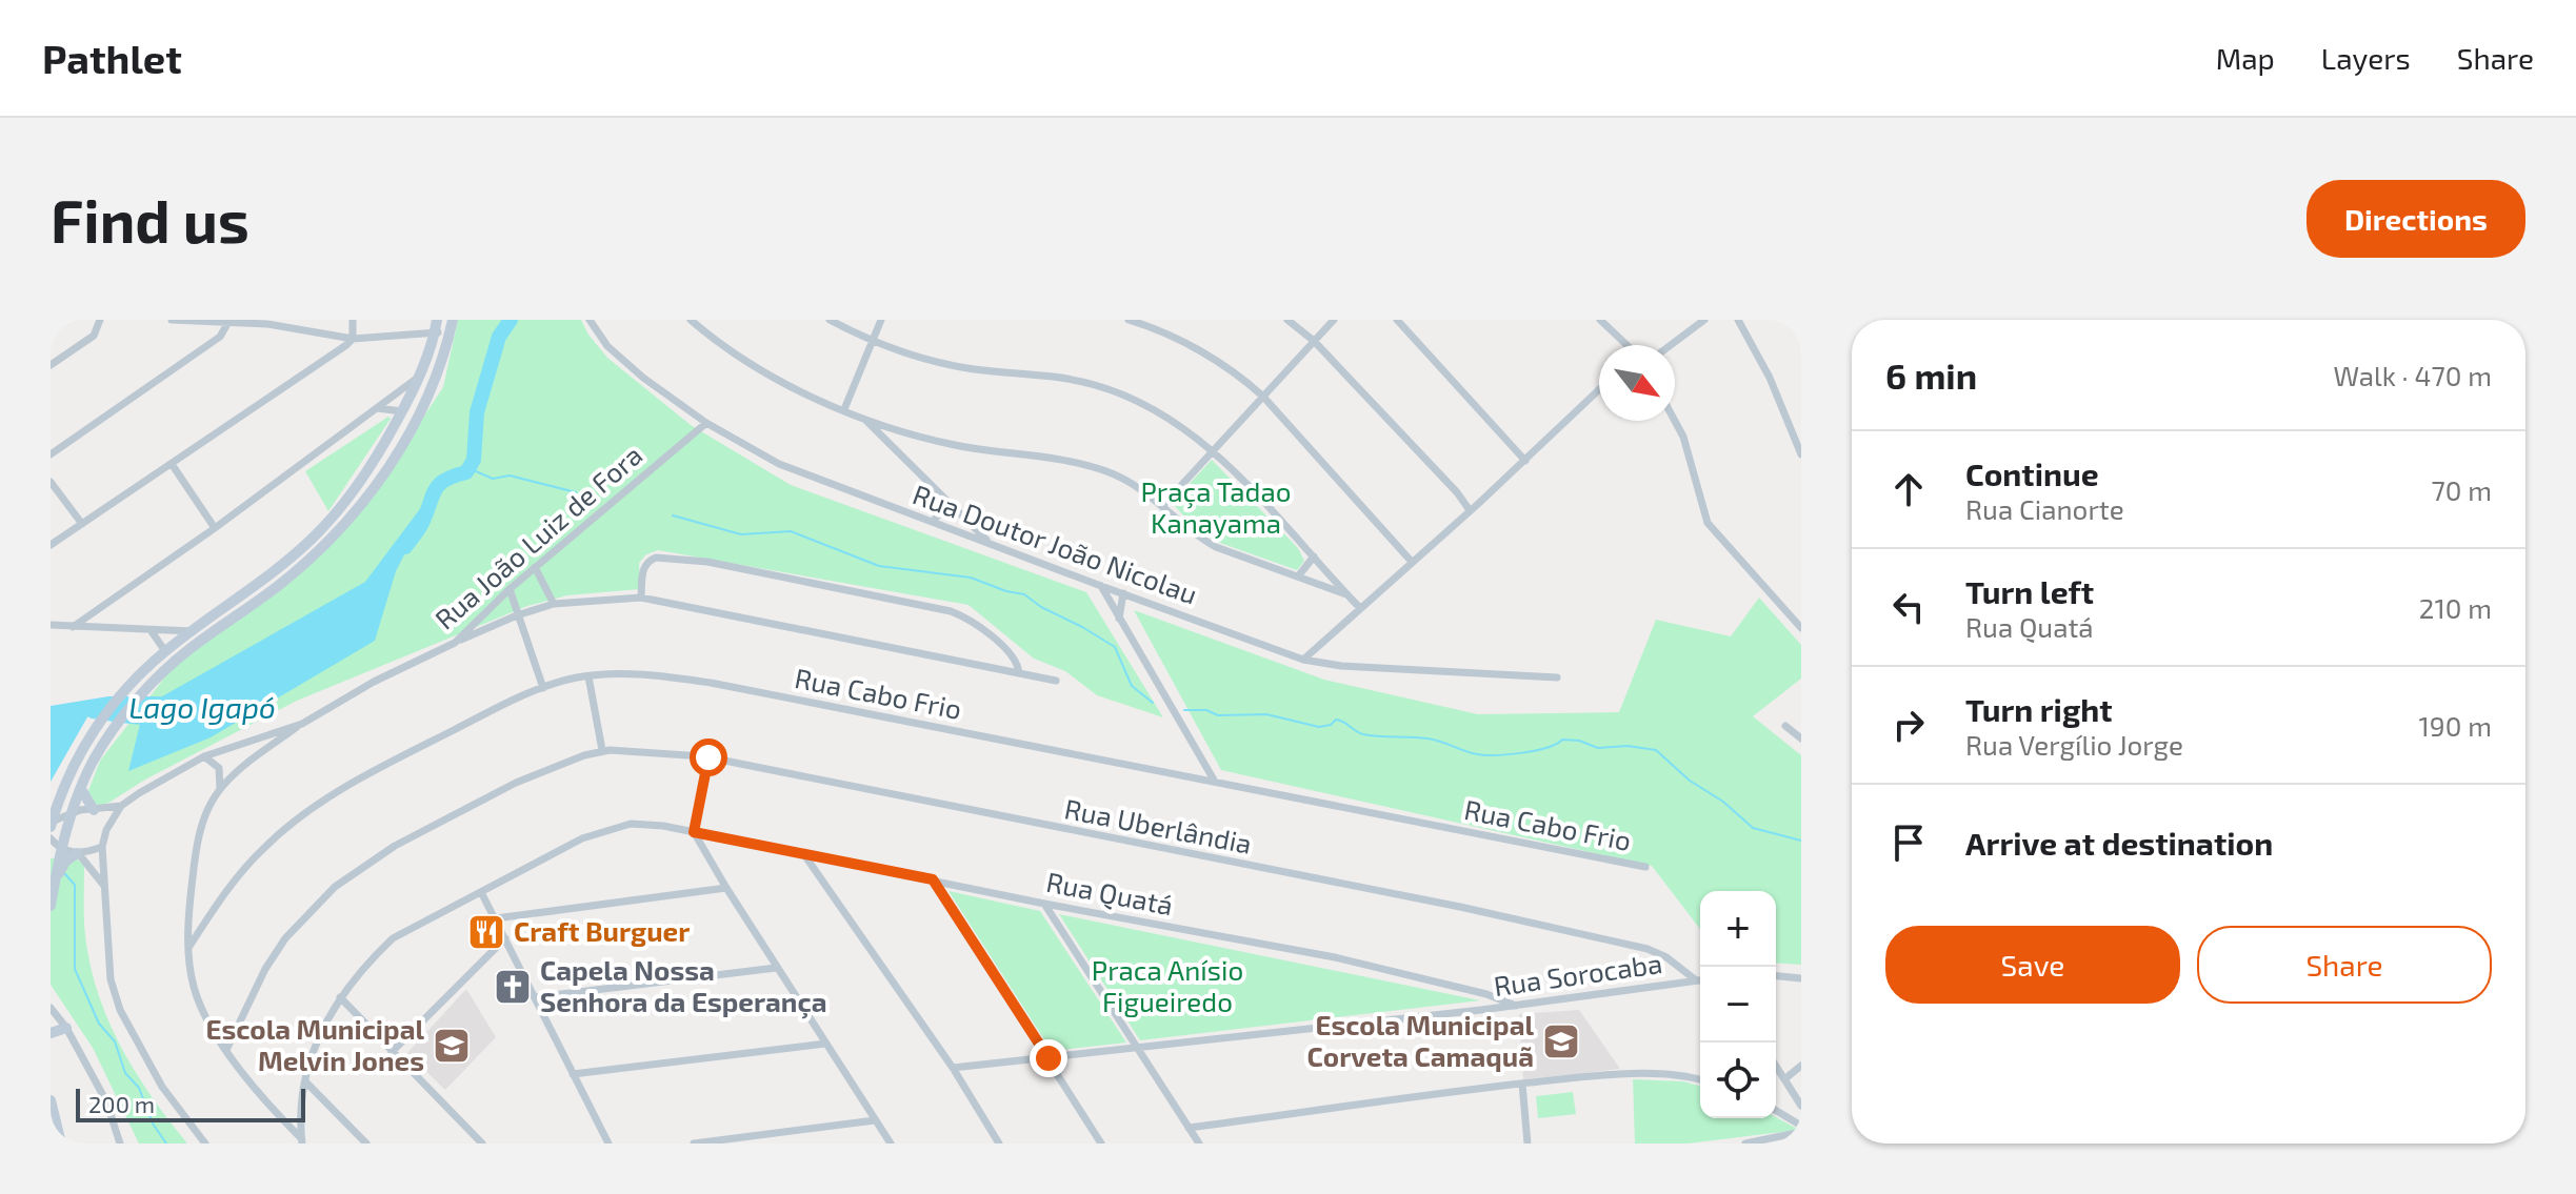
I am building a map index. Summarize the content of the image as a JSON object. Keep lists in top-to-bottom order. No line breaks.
{"streets":{"street":["Rua João Luiz de Fora","Rua Doutor João Nicolau","Rua Cabo Frio","Rua Uberlândia","Rua Quatá","Rua Sorocaba"]},"crossings":[["Rua João Luiz de Fora","Rua Doutor João Nicolau"],["Rua Uberlândia","Rua Sorocaba"],["Rua Quatá","Rua Sorocaba"]],"water":["Lago Igapó"],"parks":["Praça Tadao Kanayama","Praca Anísio Figueiredo"],"places":{"restaurant":["Craft Burguer"],"church":["Capela Nossa Senhora da Esperança"],"school or university":["Escola Municipal Corveta Camaquã","Escola Municipal Melvin Jones"]},"scale_bar":"200 m","north":"bottom right","page":{"header":"Pathlet","nav":["Map","Layers","Share"],"buttons":["Directions",["Save","Share"]],"title":"Find us","heading":["6 min","Walk · 470 m"],"list":[["Continue","Rua Cianorte","70 m"],["Turn left","Rua Quatá","210 m"],["Turn right","Rua Vergílio Jorge","190 m"],"Arrive at destination"],"map_buttons":["+","−"],"scale":"200 m"}}
